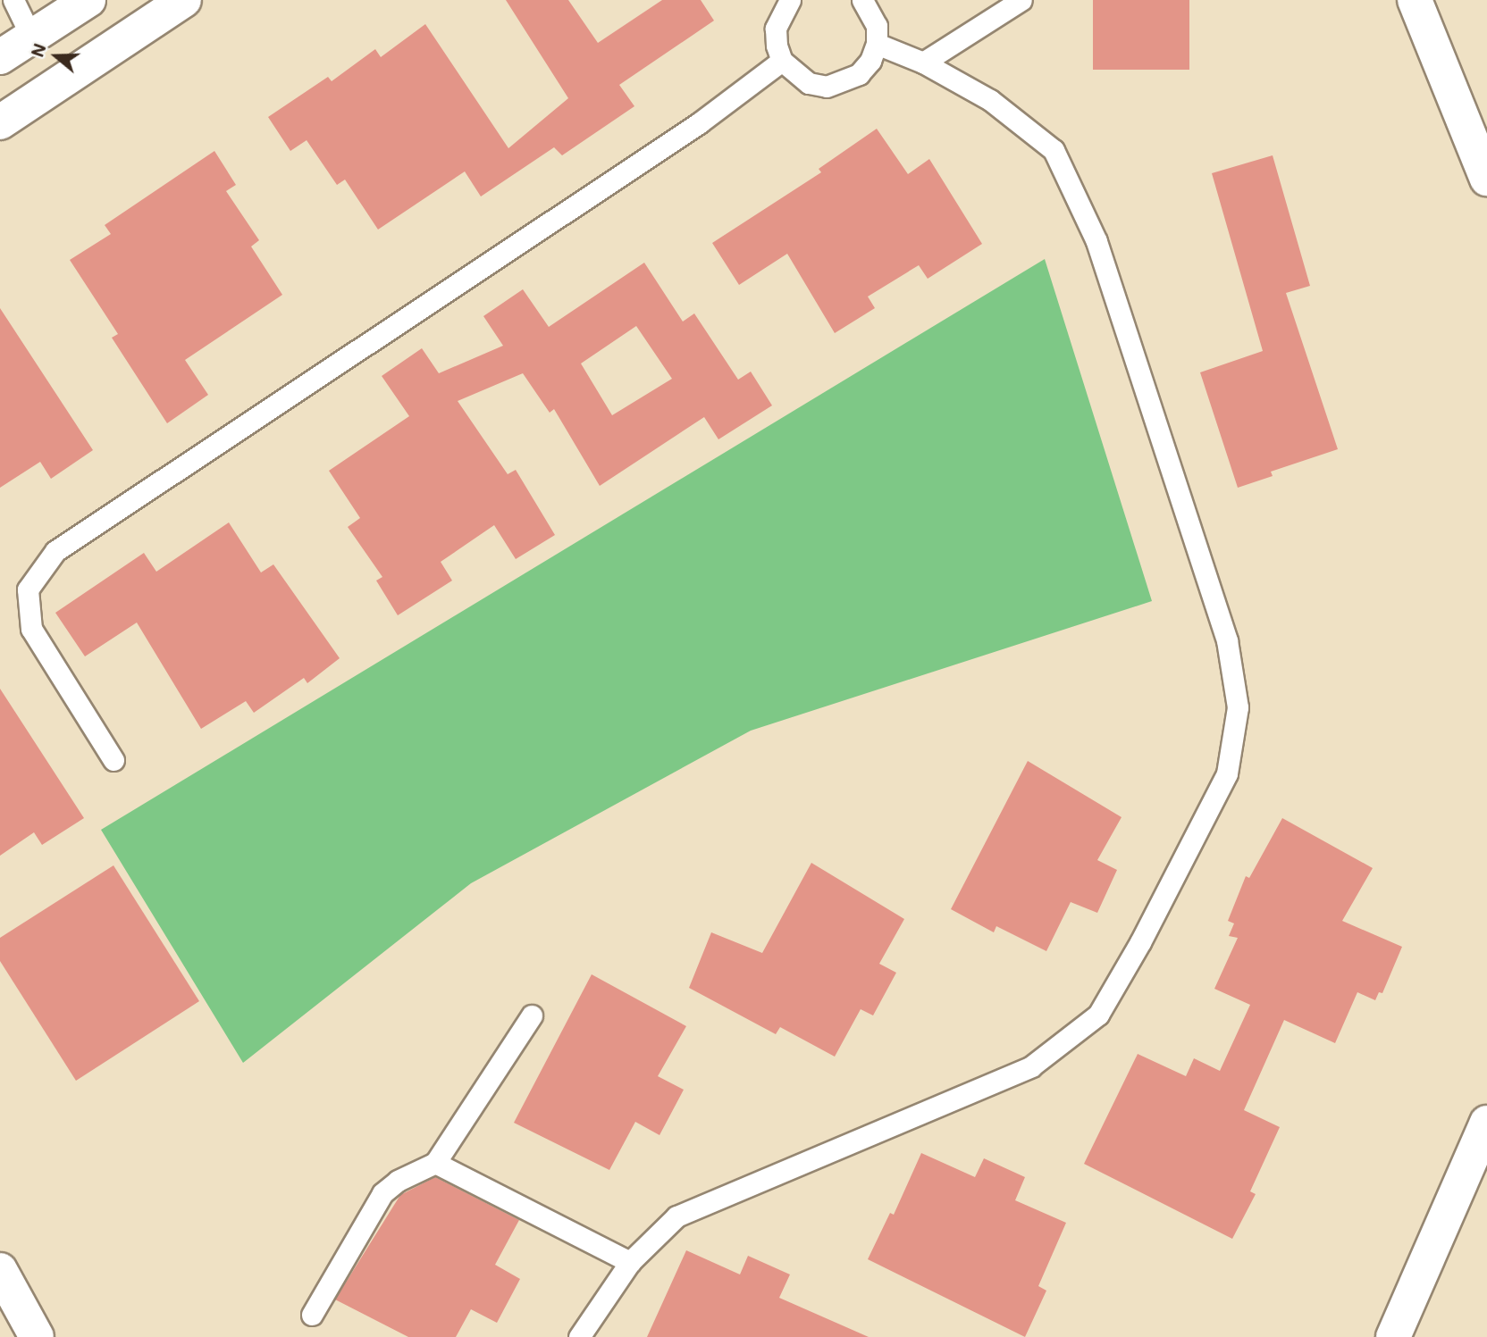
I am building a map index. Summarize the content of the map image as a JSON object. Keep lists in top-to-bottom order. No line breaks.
{"north":"left"}
